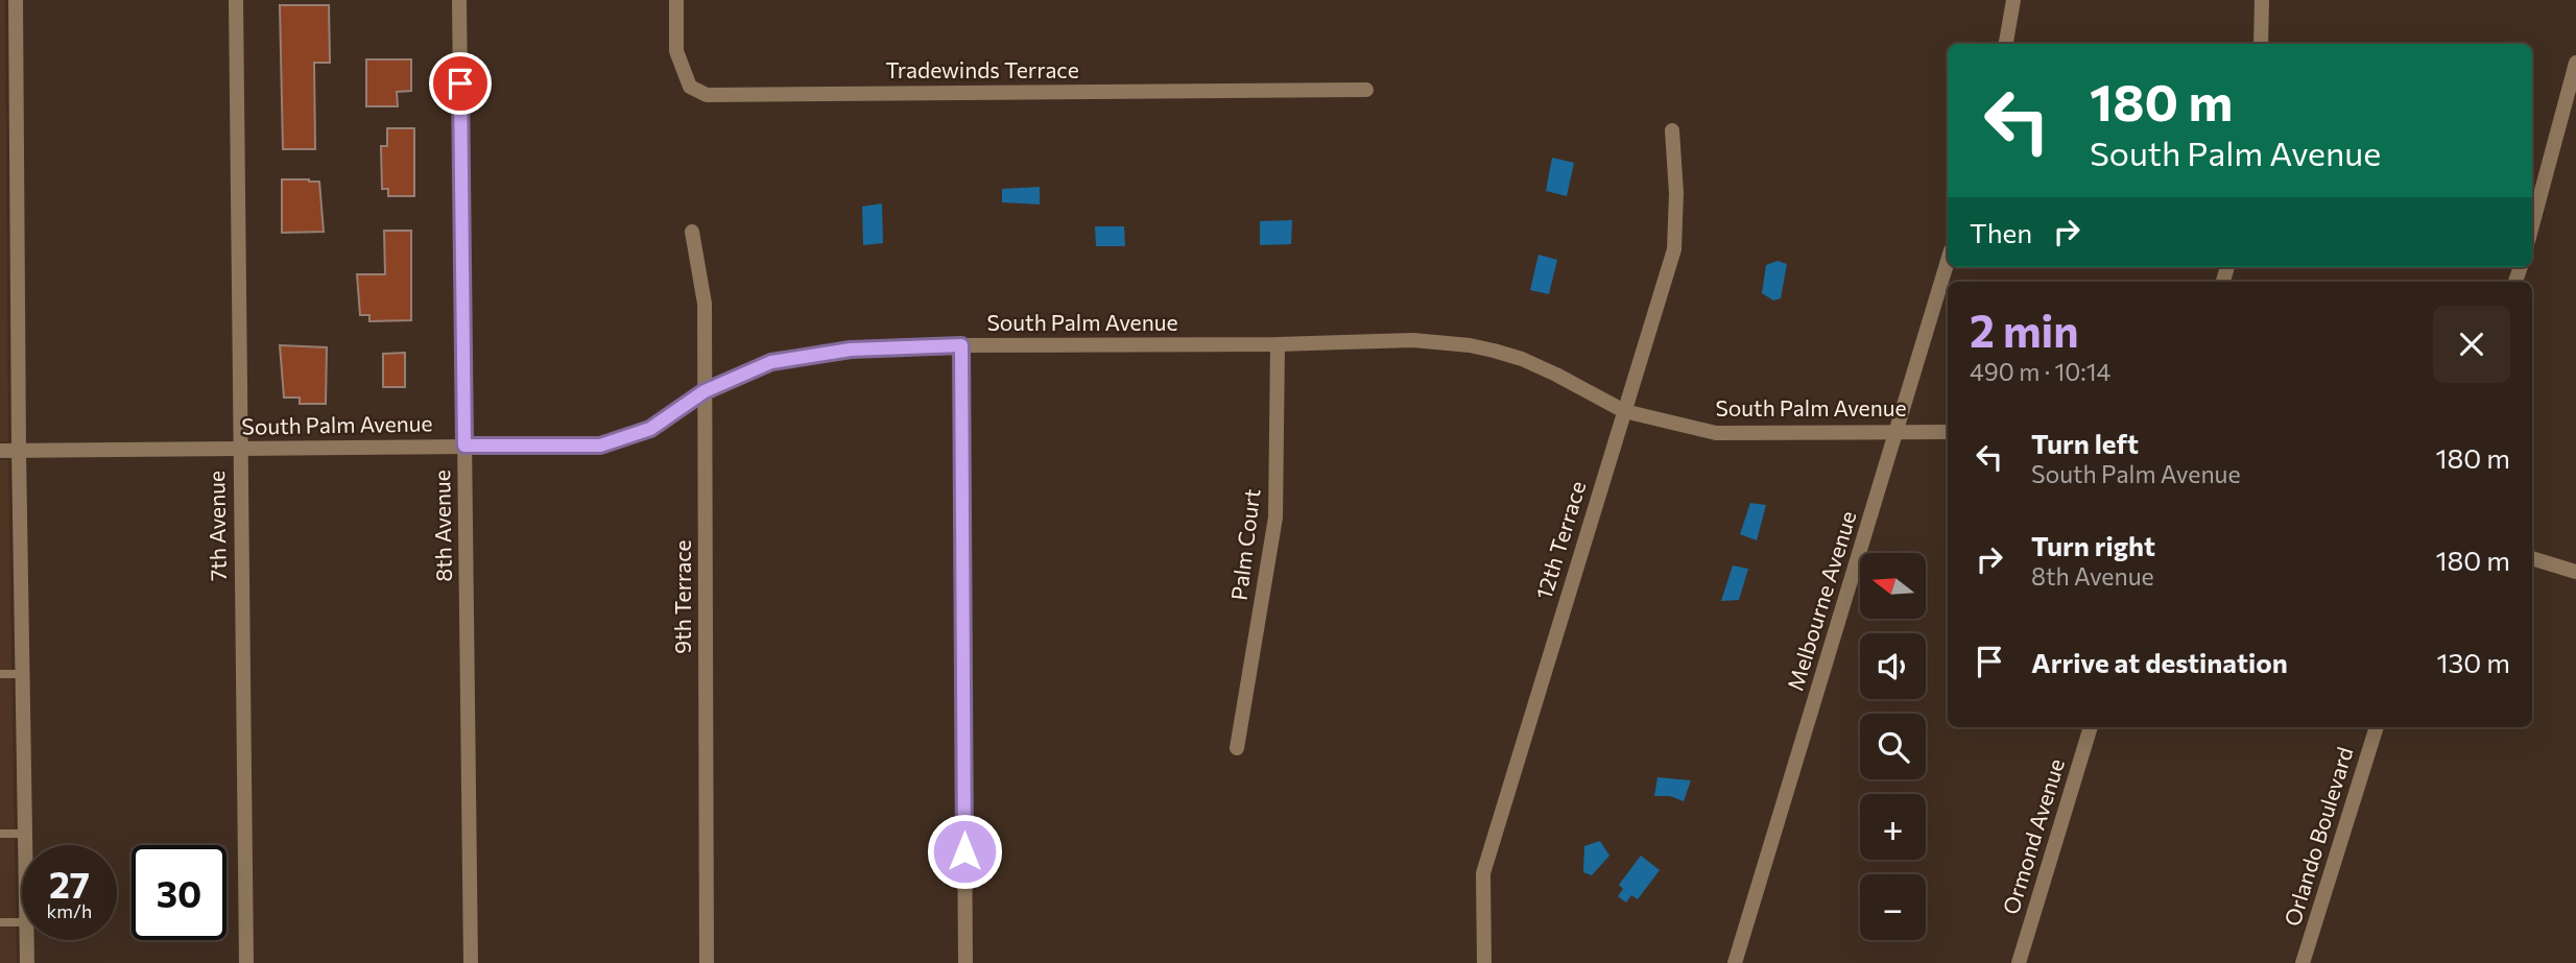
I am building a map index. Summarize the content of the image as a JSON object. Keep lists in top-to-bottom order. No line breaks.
{"streets":{"street":["Tradewinds Terrace","South Palm Avenue","7th Avenue","8th Avenue","12th Terrace","Palm Court","9th Terrace","Melbourne Avenue","Ormond Avenue","Orlando Boulevard"]},"crossings":[["South Palm Avenue","7th Avenue"],["South Palm Avenue","8th Avenue"],["South Palm Avenue","12th Terrace"],["South Palm Avenue","Palm Court"],["South Palm Avenue","9th Terrace"],["South Palm Avenue","Melbourne Avenue"]],"north":"left","page":{"turn":["180 m","South Palm Avenue"],"then":"Then","heading":["2 min","490 m · 10:14"],"list":[{"name":"Turn left","note":"South Palm Avenue","value":"180 m"},{"name":"Turn right","note":"8th Avenue","value":"180 m"},{"name":"Arrive at destination","value":"130 m"}],"map_buttons":["+","−"],"speed":"27 km/h","limit":"30"}}
